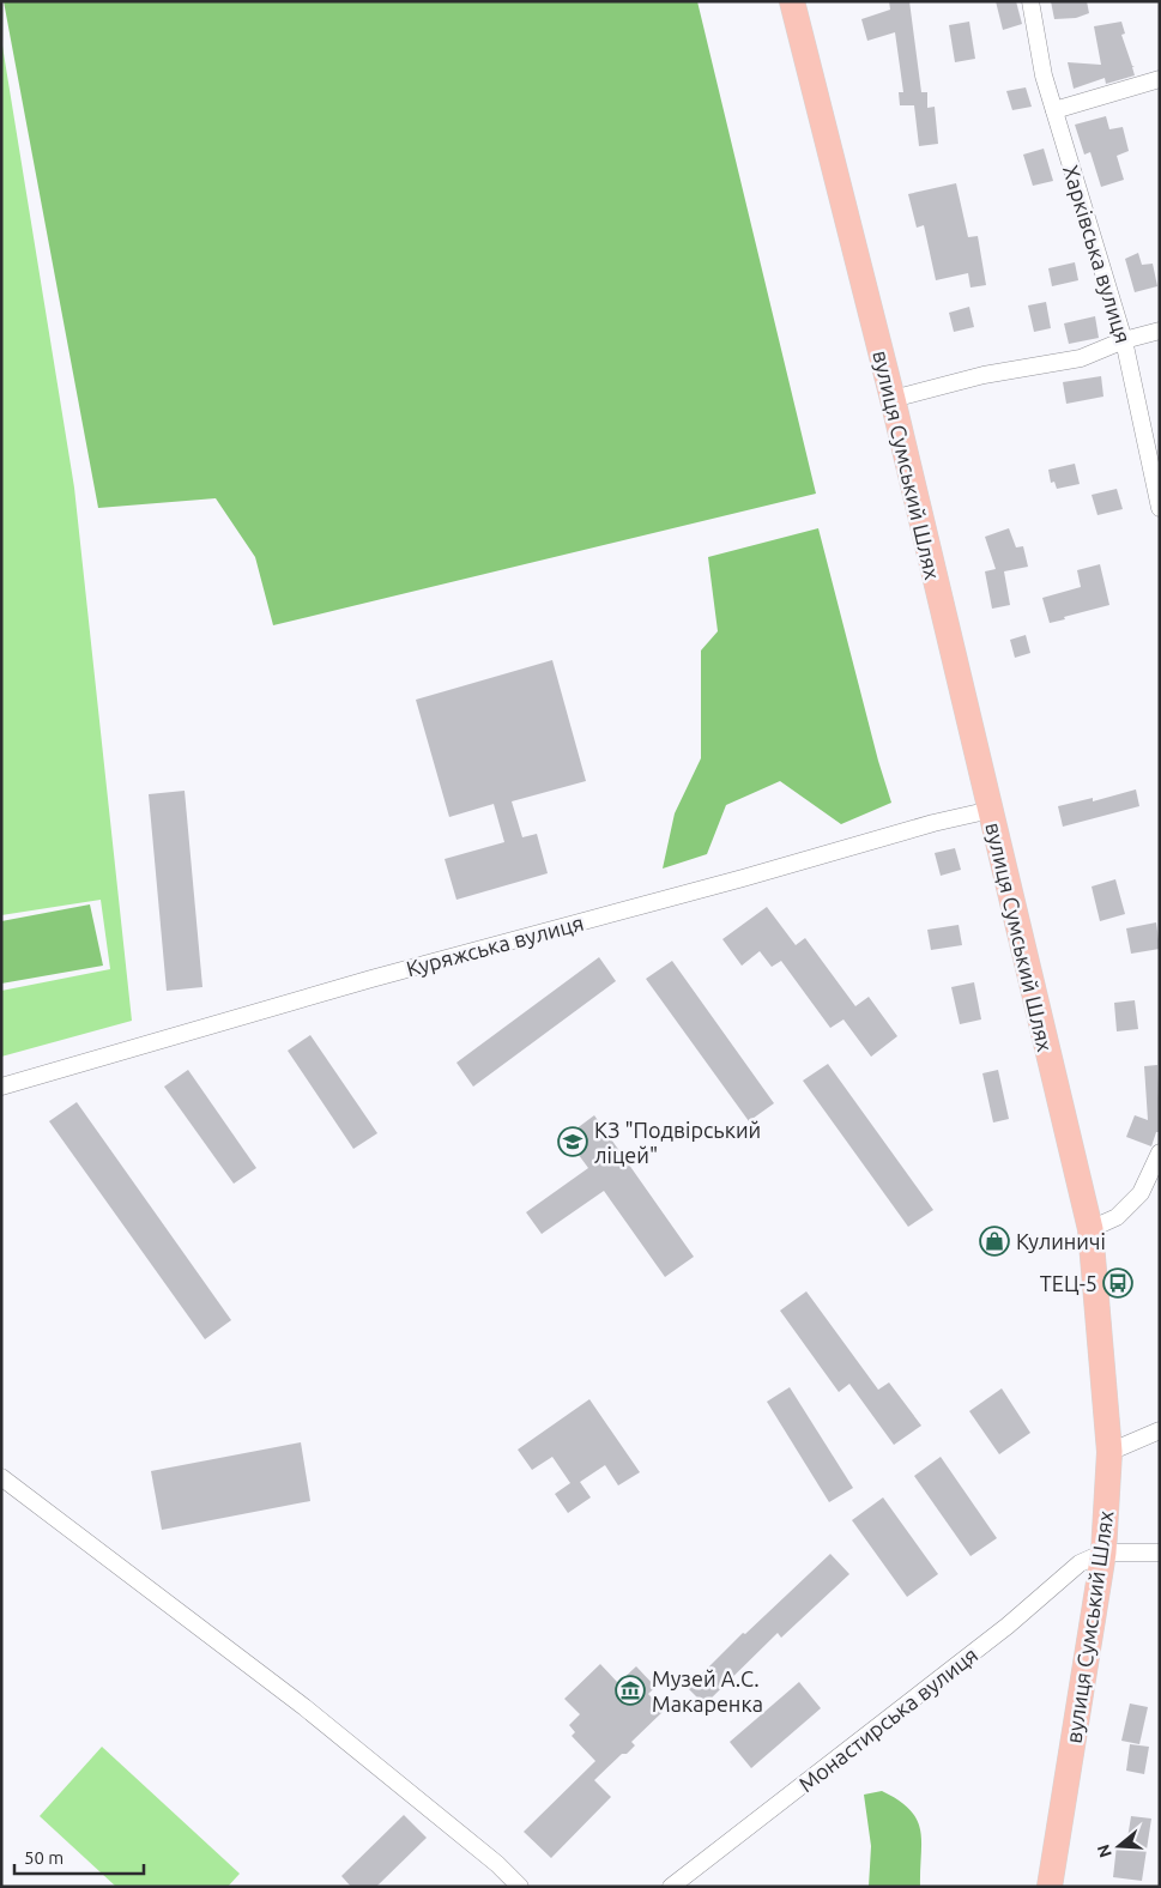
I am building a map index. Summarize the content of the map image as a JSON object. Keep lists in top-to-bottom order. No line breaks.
{"streets":{"main road":["вулиця Сумський Шлях"],"street":["Харківська вулиця","Куряжська вулиця","Монастирська вулиця"]},"crossings":[["вулиця Сумський Шлях","Куряжська вулиця"],["вулиця Сумський Шлях","Монастирська вулиця"]],"places":{"school or university":["КЗ \"Подвірський ліцей\""],"shop":["Кулиничі"],"bus stop":["ТЕЦ-5"],"museum":["Музей А.С. Макаренка"]},"scale_bar":"50 m","north":"left"}
